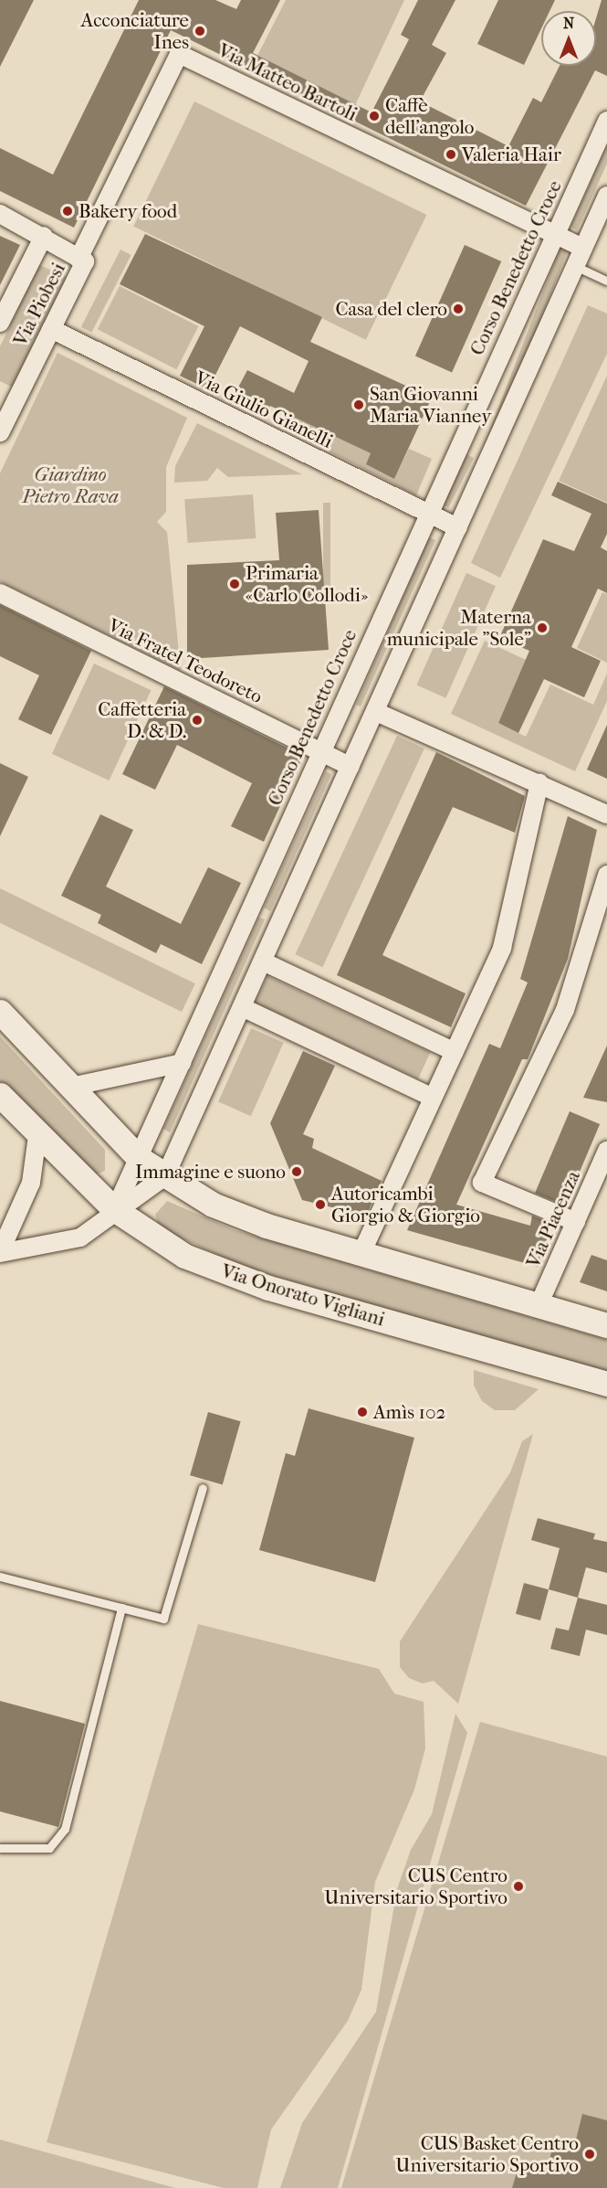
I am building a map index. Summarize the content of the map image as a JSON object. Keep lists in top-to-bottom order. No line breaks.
{"streets":{"main road":["Via Onorato Vigliani"],"street":["Via Matteo Bartoli","Corso Benedetto Croce","Via Piobesi","Via Giulio Gianelli","Via Fratel Teodoreto","Via Piacenza"]},"crossings":[["Via Matteo Bartoli","Corso Benedetto Croce"],["Via Matteo Bartoli","Via Piobesi"],["Corso Benedetto Croce","Via Giulio Gianelli"],["Corso Benedetto Croce","Via Fratel Teodoreto"],["Corso Benedetto Croce","Via Onorato Vigliani"],["Via Piobesi","Via Giulio Gianelli"]],"parks":["Giardino Pietro Rava"],"places":["Acconciature Ines","Caffè dell'angolo","Valeria Hair","Bakery food","Casa del clero","San Giovanni Maria Vianney","Primaria «Carlo Collodi»","Materna municipale \"Sole\"","Caffetteria D. & D.","Immagine e suono","Autoricambi Giorgio & Giorgio","Amìs 102","CUS Centro Universitario Sportivo","CUS Basket Centro Universitario Sportivo"],"north":"top"}
